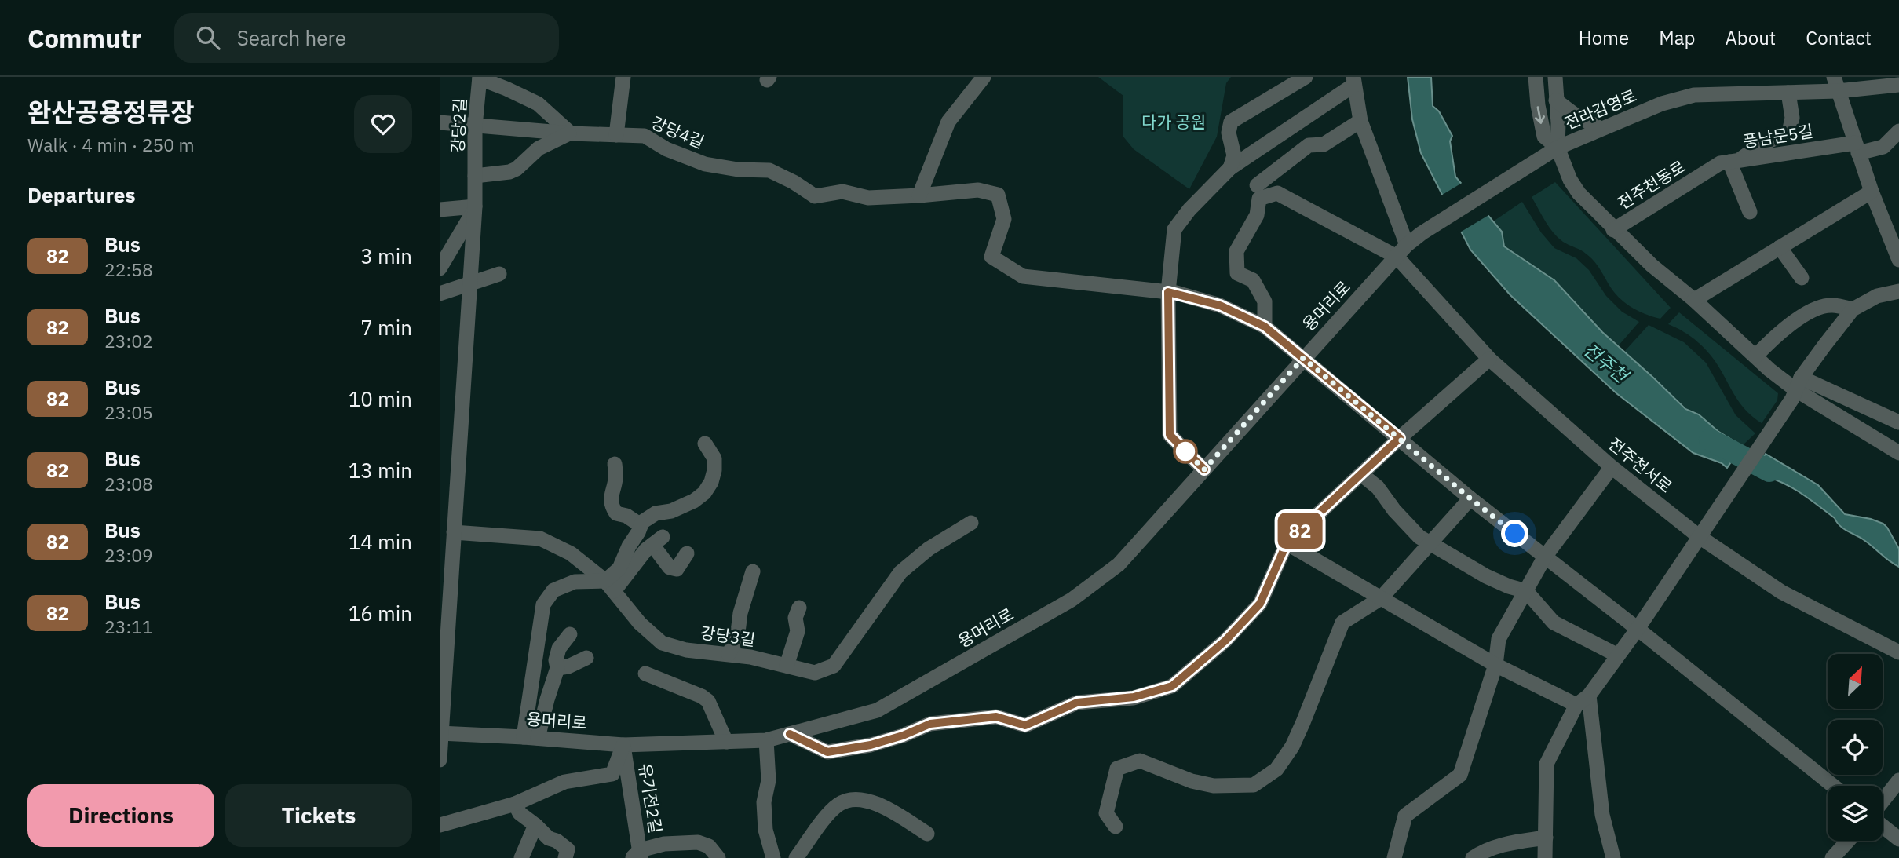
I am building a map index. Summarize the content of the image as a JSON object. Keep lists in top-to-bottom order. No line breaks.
{"streets":{"street":["전라감영로","강당2길","강당4길","풍남문5길","전주천동로","용머리로","전주천서로","강당3길","유기전2길"]},"crossings":[["전라감영로","전주천동로"],["전라감영로","용머리로"],["강당2길","강당4길"],["강당2길","용머리로"],["강당2길","강당3길"],["풍남문5길","전주천동로"],["용머리로","전주천서로"],["용머리로","유기전2길"]],"water":["전주천"],"parks":["다가 공원"],"lines":["bus line 82"],"north":"top right","page":{"header":"Commutr","search":"Search here","nav":["Home","Map","About","Contact"],"heading":[["완산공용정류장","Walk · 4 min · 250 m"],"Departures"],"on_map":"82","list":[{"mark":"82","name":"Bus","note":"22:58","value":"3 min"},{"mark":"82","name":"Bus","note":"23:02","value":"7 min"},{"mark":"82","name":"Bus","note":"23:05","value":"10 min"},{"mark":"82","name":"Bus","note":"23:08","value":"13 min"},{"mark":"82","name":"Bus","note":"23:09","value":"14 min"},{"mark":"82","name":"Bus","note":"23:11","value":"16 min"}],"buttons":["Directions","Tickets"]}}
